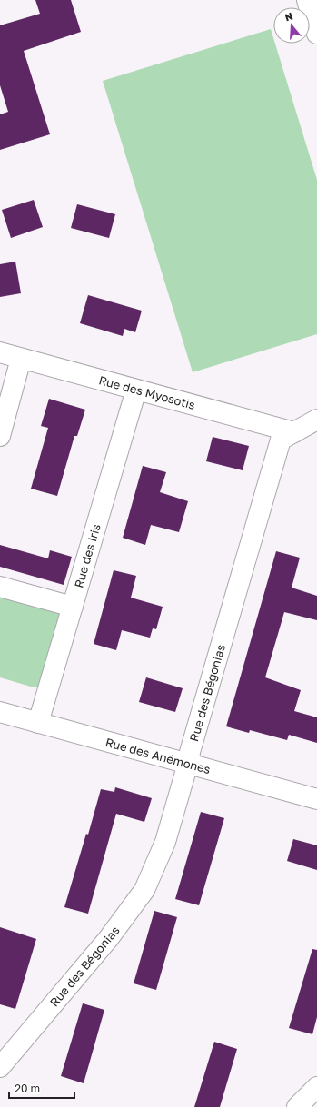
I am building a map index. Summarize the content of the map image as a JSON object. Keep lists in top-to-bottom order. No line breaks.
{"streets":{"street":["Rue des Myosotis","Rue des Iris","Rue des Bégonias","Rue des Anémones"]},"crossings":[["Rue des Myosotis","Rue des Iris"],["Rue des Myosotis","Rue des Bégonias"],["Rue des Iris","Rue des Anémones"],["Rue des Bégonias","Rue des Anémones"]],"scale_bar":"20 m","north":"top"}
